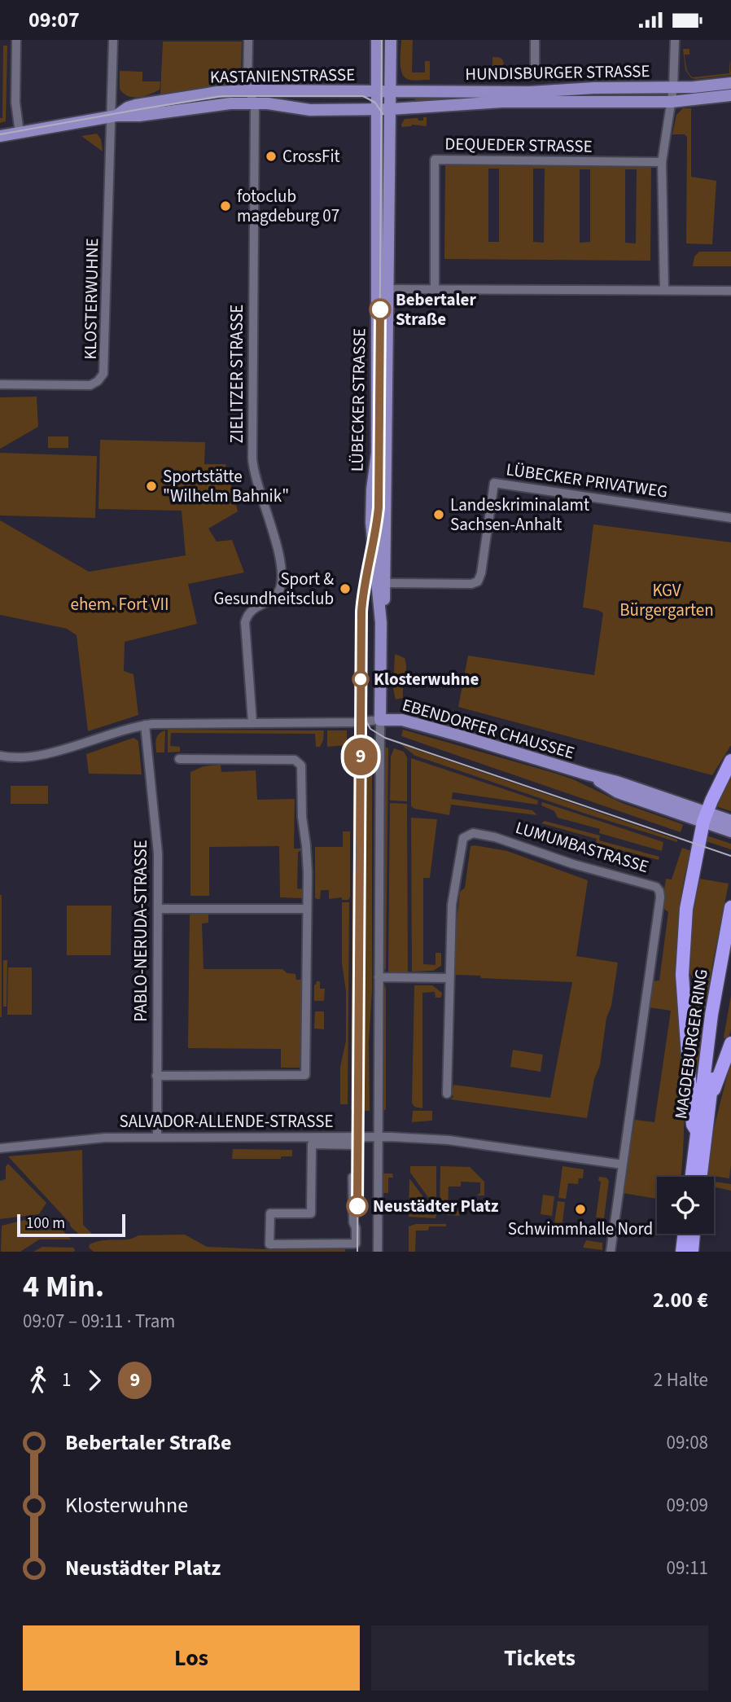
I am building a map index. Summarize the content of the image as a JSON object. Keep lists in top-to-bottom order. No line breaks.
{"streets":{"highway":["MAGDEBURGER RING"],"main road":["HUNDISBURGER STRASSE","KASTANIENSTRASSE","LÜBECKER STRASSE","EBENDORFER CHAUSSEE"],"street":["DEQUEDER STRASSE","KLOSTERWUHNE","ZIELITZER STRASSE","LÜBECKER PRIVATWEG","LUMUMBASTRASSE","PABLO-NERUDA-STRASSE","SALVADOR-ALLENDE-STRASSE"]},"crossings":[["HUNDISBURGER STRASSE","KASTANIENSTRASSE"],["HUNDISBURGER STRASSE","LÜBECKER STRASSE"],["KASTANIENSTRASSE","KLOSTERWUHNE"],["KASTANIENSTRASSE","ZIELITZER STRASSE"],["KASTANIENSTRASSE","LÜBECKER STRASSE"],["LÜBECKER STRASSE","LÜBECKER PRIVATWEG"],["LÜBECKER STRASSE","EBENDORFER CHAUSSEE"],["LUMUMBASTRASSE","SALVADOR-ALLENDE-STRASSE"],["PABLO-NERUDA-STRASSE","SALVADOR-ALLENDE-STRASSE"]],"parks":["KGV Bürgergarten","ehem. Fort VII"],"places":["CrossFit","fotoclub magdeburg 07","Bebertaler Straße","Sportstätte \"Wilhelm Bahnik\"","Landeskriminalamt Sachsen-Anhalt","Sport & Gesundheitsclub","Klosterwuhne","Neustädter Platz","Schwimmhalle Nord"],"lines":["tram line 9"],"scale_bar":"100 m","page":{"status":"09:07","on_map":"9","scale":"100 m","heading":["4 Min.","09:07 – 09:11 · Tram","2.00 €"],"legs":["1","9","2 Halte"],"list":[{"name":"Bebertaler Straße","value":"09:08"},{"name":"Klosterwuhne","value":"09:09"},{"name":"Neustädter Platz","value":"09:11"}],"buttons":["Los","Tickets"]}}
